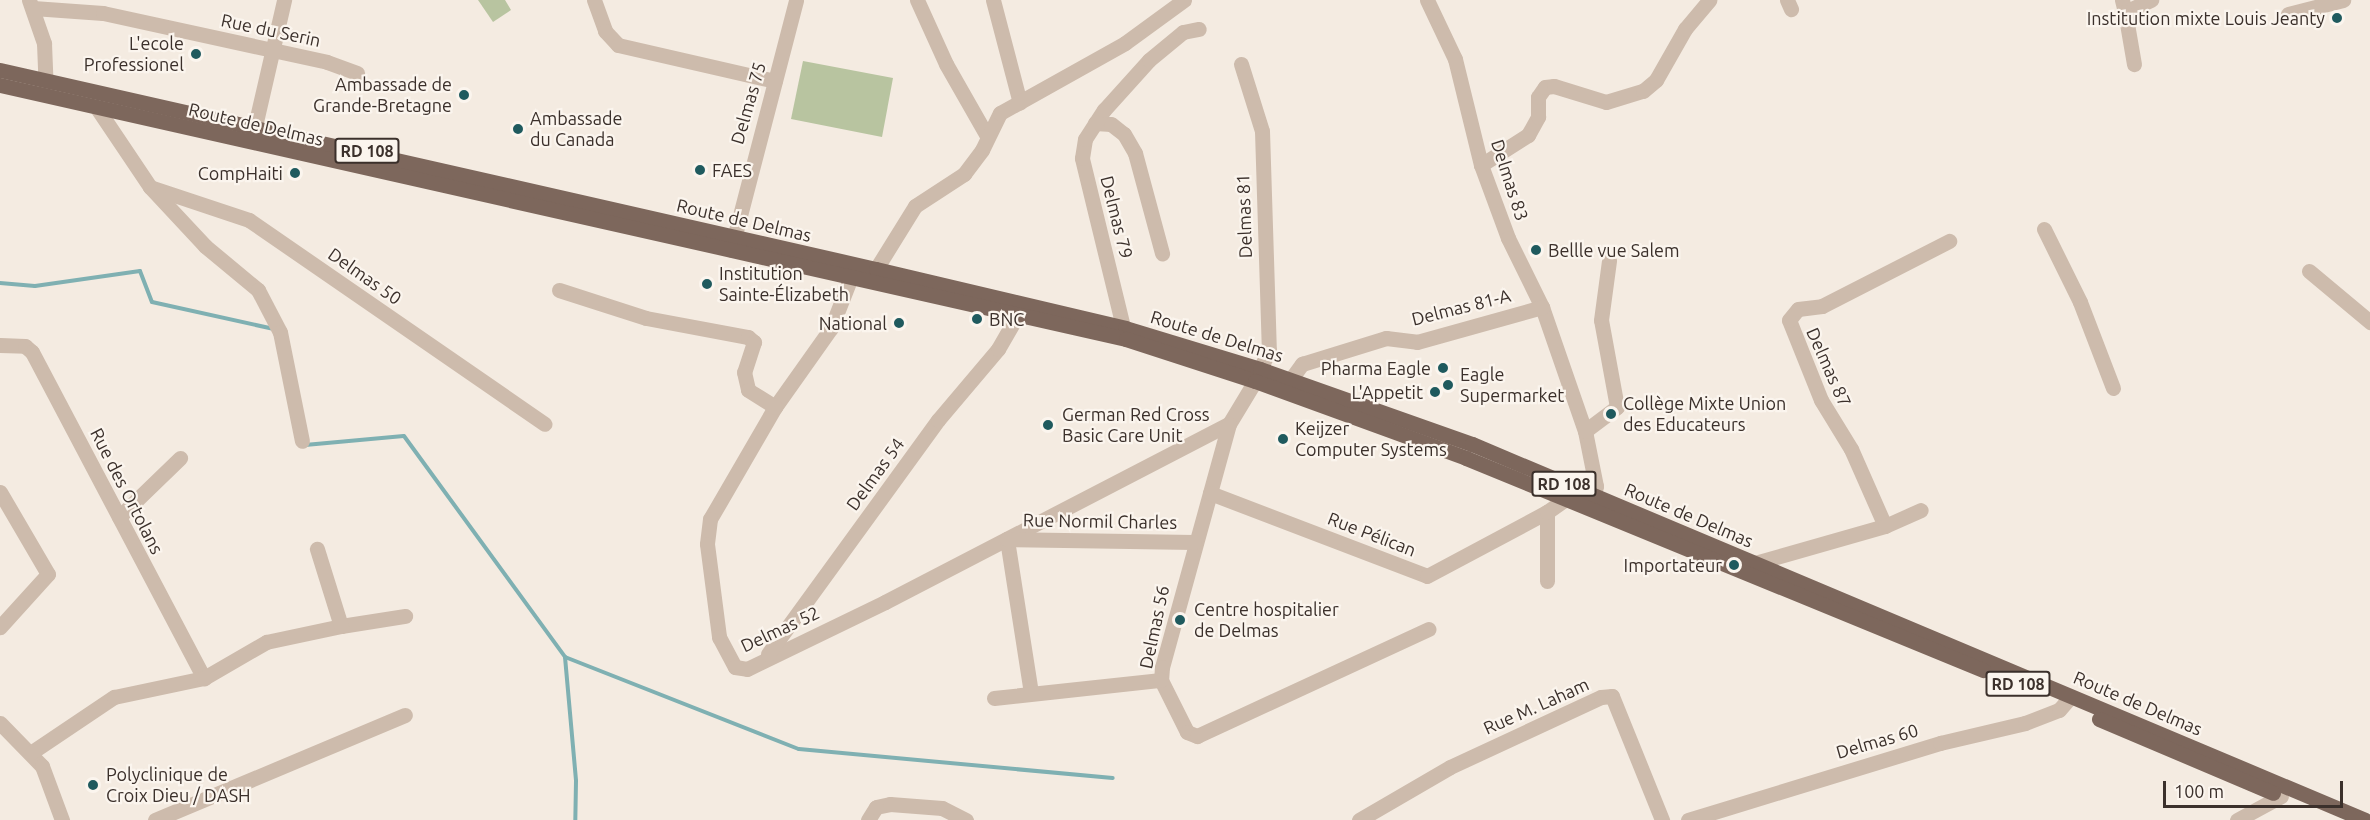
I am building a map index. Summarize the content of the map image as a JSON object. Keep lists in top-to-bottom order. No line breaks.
{"streets":{"main road":["Route de Delmas","RD 108"],"street":["Rue du Serin","Delmas 75","Delmas 83","Delmas 81","Delmas 79","Delmas 50","Delmas 81-A","Delmas 87","Delmas 54","Rue des Ortolans","Rue Normil Charles","Rue Pélican","Delmas 56","Delmas 52","Rue M. Laham","Delmas 60"]},"crossings":[["Delmas 75","Route de Delmas"],["Route de Delmas","Delmas 83"],["Route de Delmas","Delmas 81"],["Route de Delmas","Delmas 79"],["Route de Delmas","Delmas 81-A"],["Route de Delmas","Delmas 54"],["Route de Delmas","Rue Pélican"],["Route de Delmas","Delmas 56"],["Route de Delmas","Delmas 52"],["Route de Delmas","Delmas 60"],["Delmas 83","Delmas 81-A"],["Delmas 81","Delmas 56"],["Delmas 54","Delmas 52"],["Rue Normil Charles","Delmas 56"],["Rue Normil Charles","Delmas 52"],["Rue Pélican","Delmas 56"],["Delmas 56","Delmas 52"]],"places":["Institution mixte Louis Jeanty","L'ecole Professionel","Ambassade de Grande-Bretagne","Ambassade du Canada","FAES","CompHaiti","Bellle vue Salem","Institution Sainte-Élizabeth","BNC","National","Pharma Eagle","Eagle Supermarket","L'Appetit","Collège Mixte Union des Educateurs","German Red Cross Basic Care Unit","Keijzer Computer Systems","Importateur","Centre hospitalier de Delmas","Polyclinique de Croix Dieu / DASH"],"scale_bar":"100 m"}
